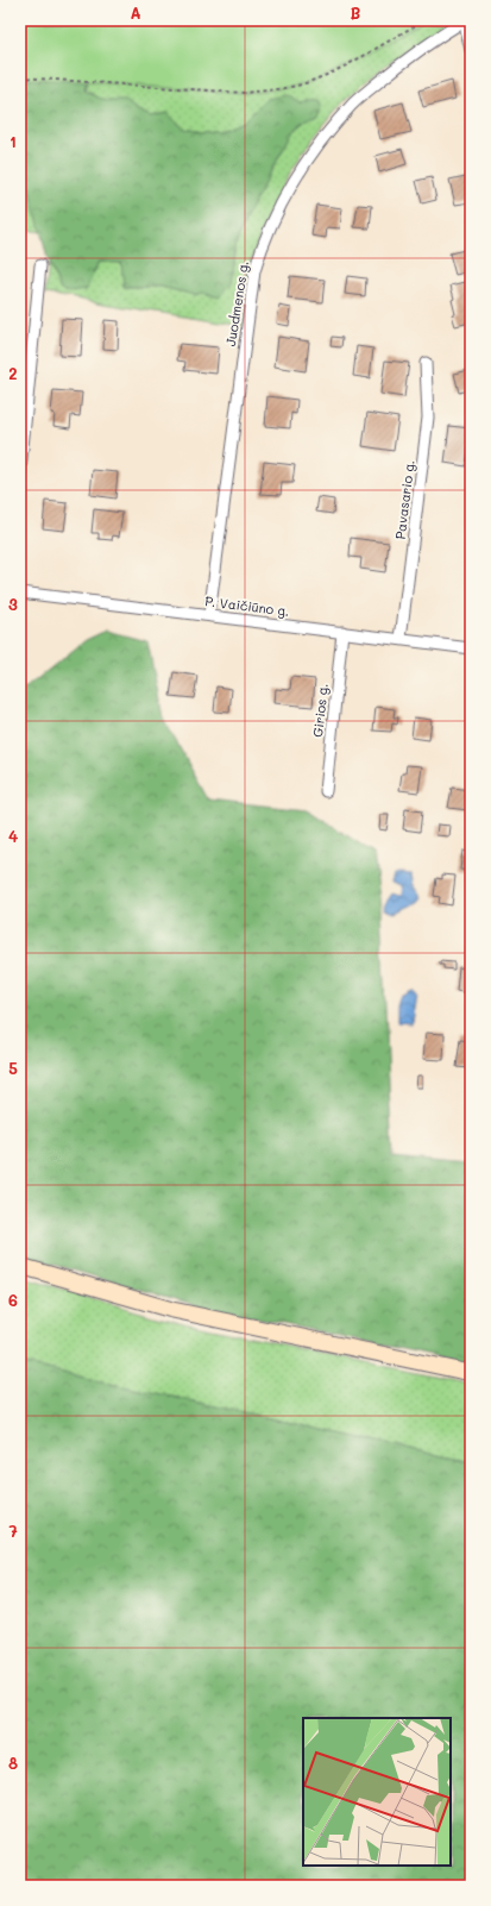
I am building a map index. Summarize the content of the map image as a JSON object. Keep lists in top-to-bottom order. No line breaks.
{"streets":{"street":["Juodmenos g.","Pavasario g.","P. Vaičiūno g.","Girios g."]},"crossings":[["Juodmenos g.","P. Vaičiūno g."],["Pavasario g.","P. Vaičiūno g."],["P. Vaičiūno g.","Girios g."]],"grid":{"columns":["A","B"],"rows":["1","2","3","4","5","6","7","8"]}}
